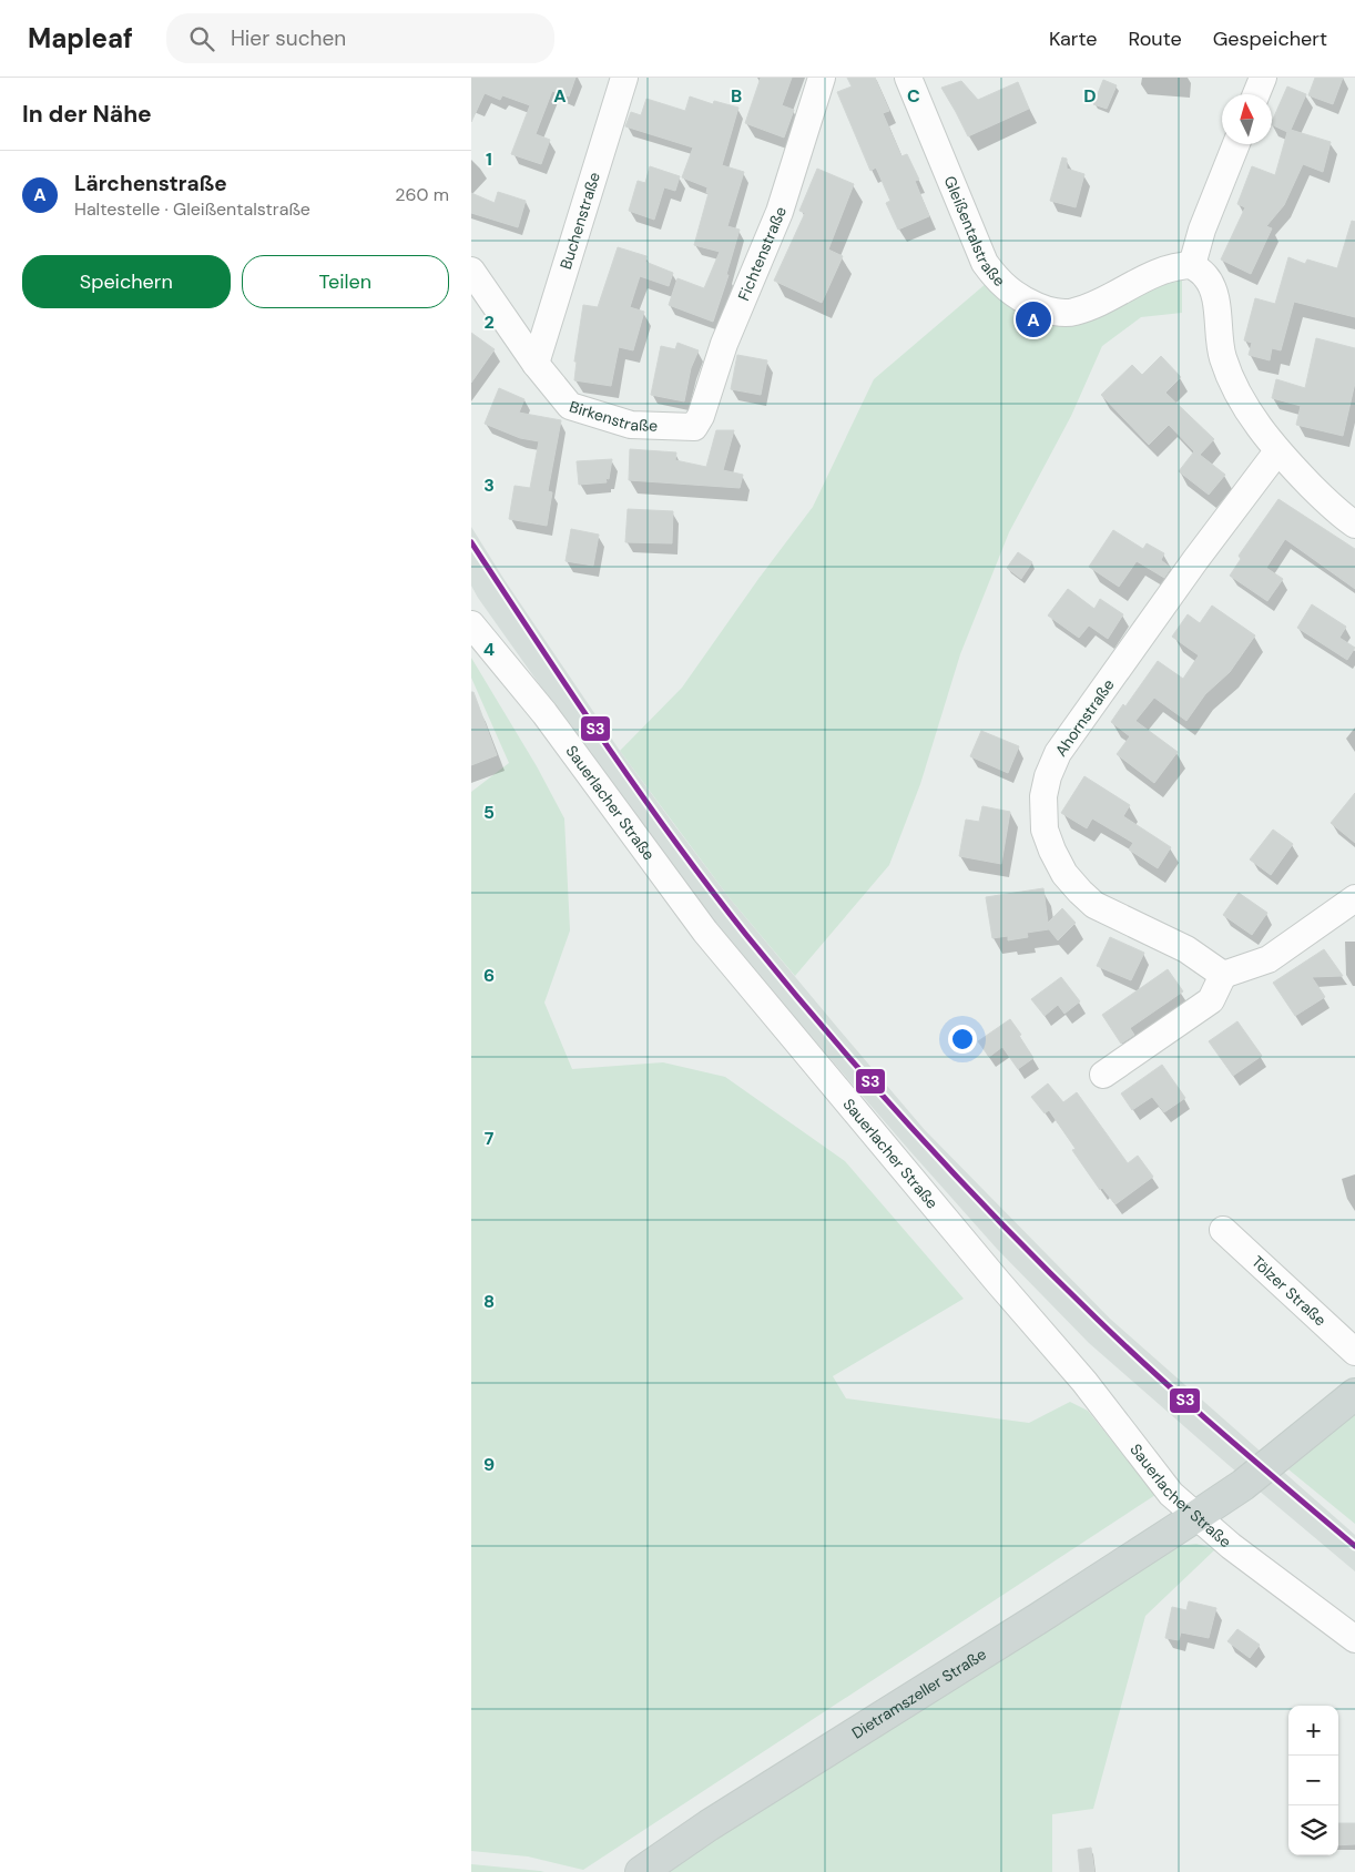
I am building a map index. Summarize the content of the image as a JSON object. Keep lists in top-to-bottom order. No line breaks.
{"streets":{"main road":["Dietramszeller Straße"],"street":["Buchenstraße","Gleißentalstraße","Fichtenstraße","Birkenstraße","Ahornstraße","Sauerlacher Straße","Tölzer Straße"]},"crossings":[["Buchenstraße","Birkenstraße"],["Fichtenstraße","Birkenstraße"],["Sauerlacher Straße","Dietramszeller Straße"]],"lines":["transit line S3"],"north":"top","page":{"header":"Mapleaf","search":"Hier suchen","nav":["Karte","Route","Gespeichert"],"heading":"In der Nähe","list":[{"mark":"A","name":"Lärchenstraße","note":"Haltestelle · Gleißentalstraße","value":"260 m"}],"buttons":["Speichern","Teilen"],"pins":"A","map_buttons":["+","−"]},"grid":{"columns":["A","B","C","D"],"rows":["1","2","3","4","5","6","7","8","9"]}}
